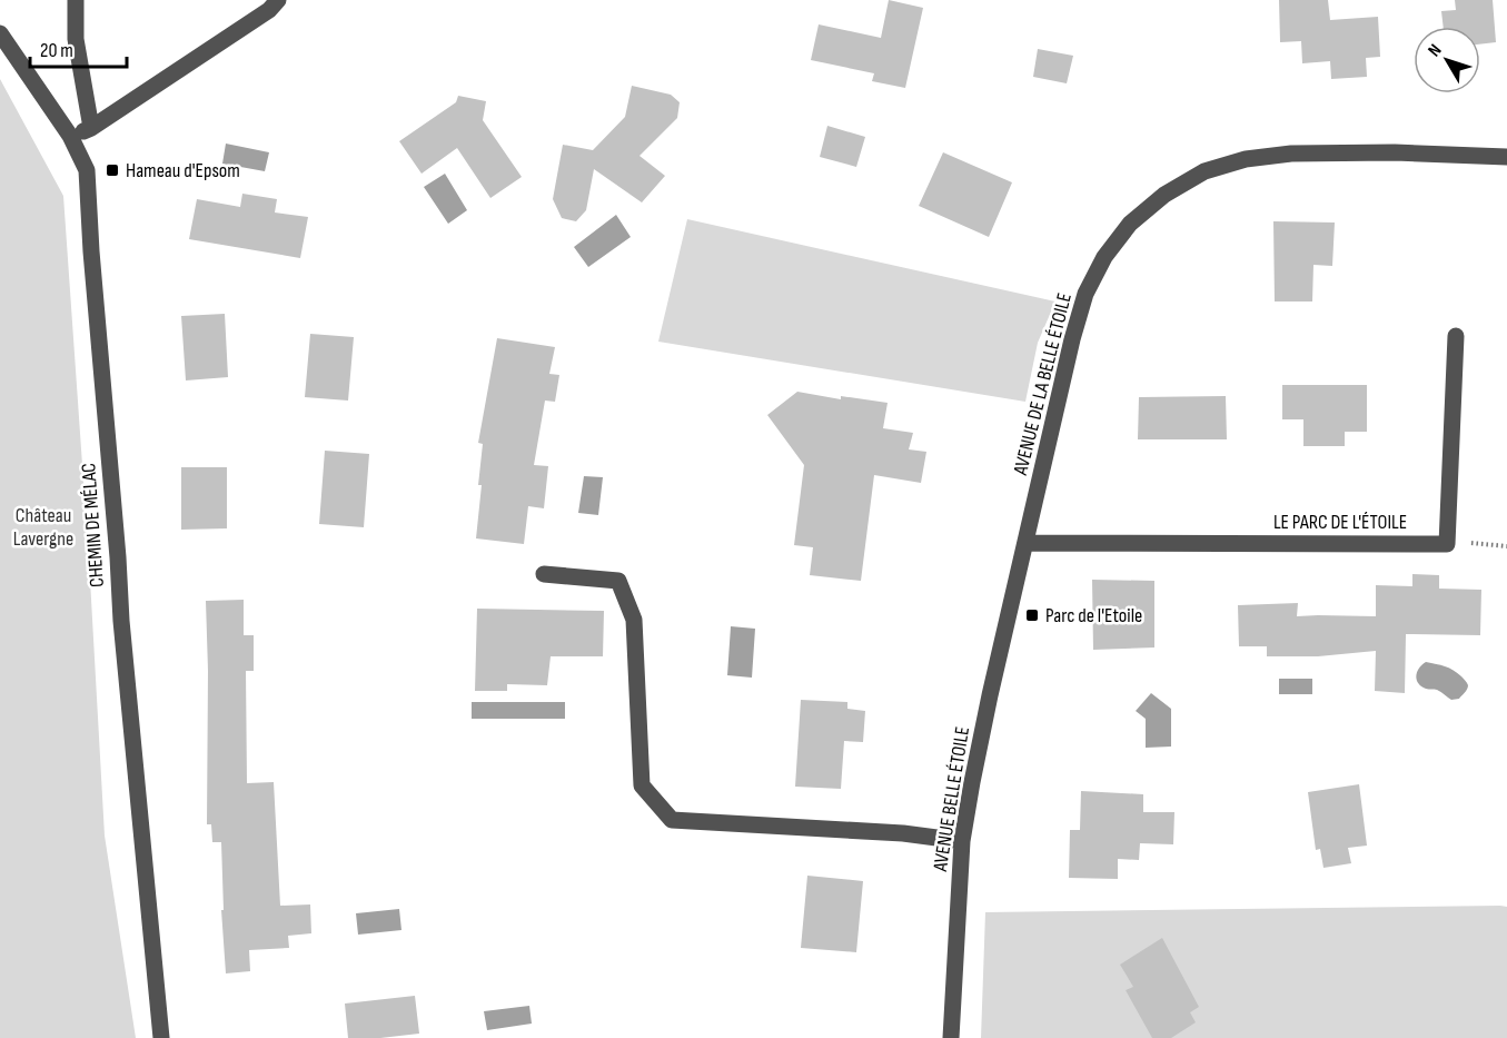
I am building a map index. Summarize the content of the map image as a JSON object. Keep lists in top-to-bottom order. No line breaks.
{"streets":{"street":["AVENUE DE LA BELLE ÉTOILE","LE PARC DE L'ÉTOILE","CHEMIN DE MÉLAC","AVENUE BELLE ÉTOILE"]},"crossings":[["AVENUE DE LA BELLE ÉTOILE","LE PARC DE L'ÉTOILE"],["AVENUE DE LA BELLE ÉTOILE","AVENUE BELLE ÉTOILE"]],"parks":["Château Lavergne"],"places":{"transit":["Hameau d'Epsom","Parc de l'Etoile"]},"scale_bar":"20 m","north":"top left"}
